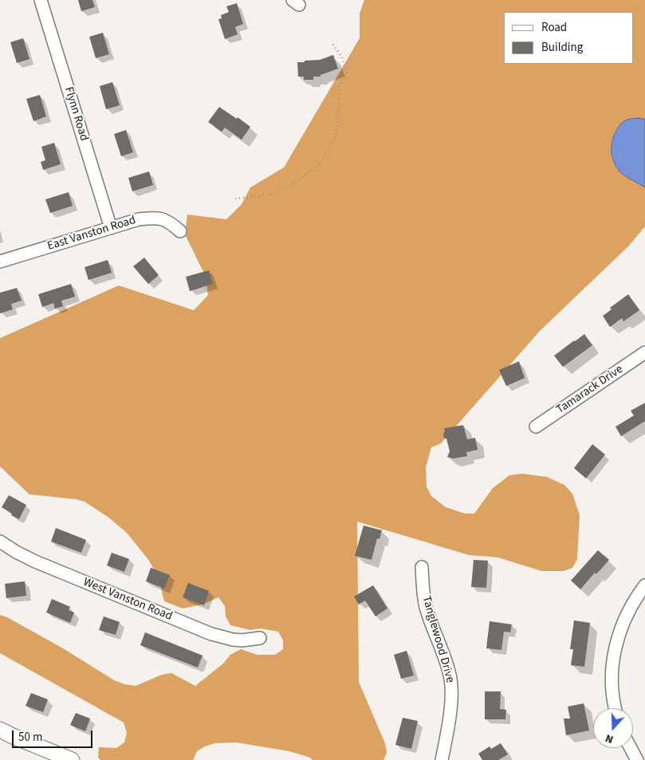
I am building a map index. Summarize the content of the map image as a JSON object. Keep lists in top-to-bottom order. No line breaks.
{"streets":{"street":["Flynn Road","East Vanston Road","Tamarack Drive","West Vanston Road","Tanglewood Drive"]},"crossings":[["Flynn Road","East Vanston Road"]],"legend":["Road","Building"],"scale_bar":"50 m","north":"bottom"}
